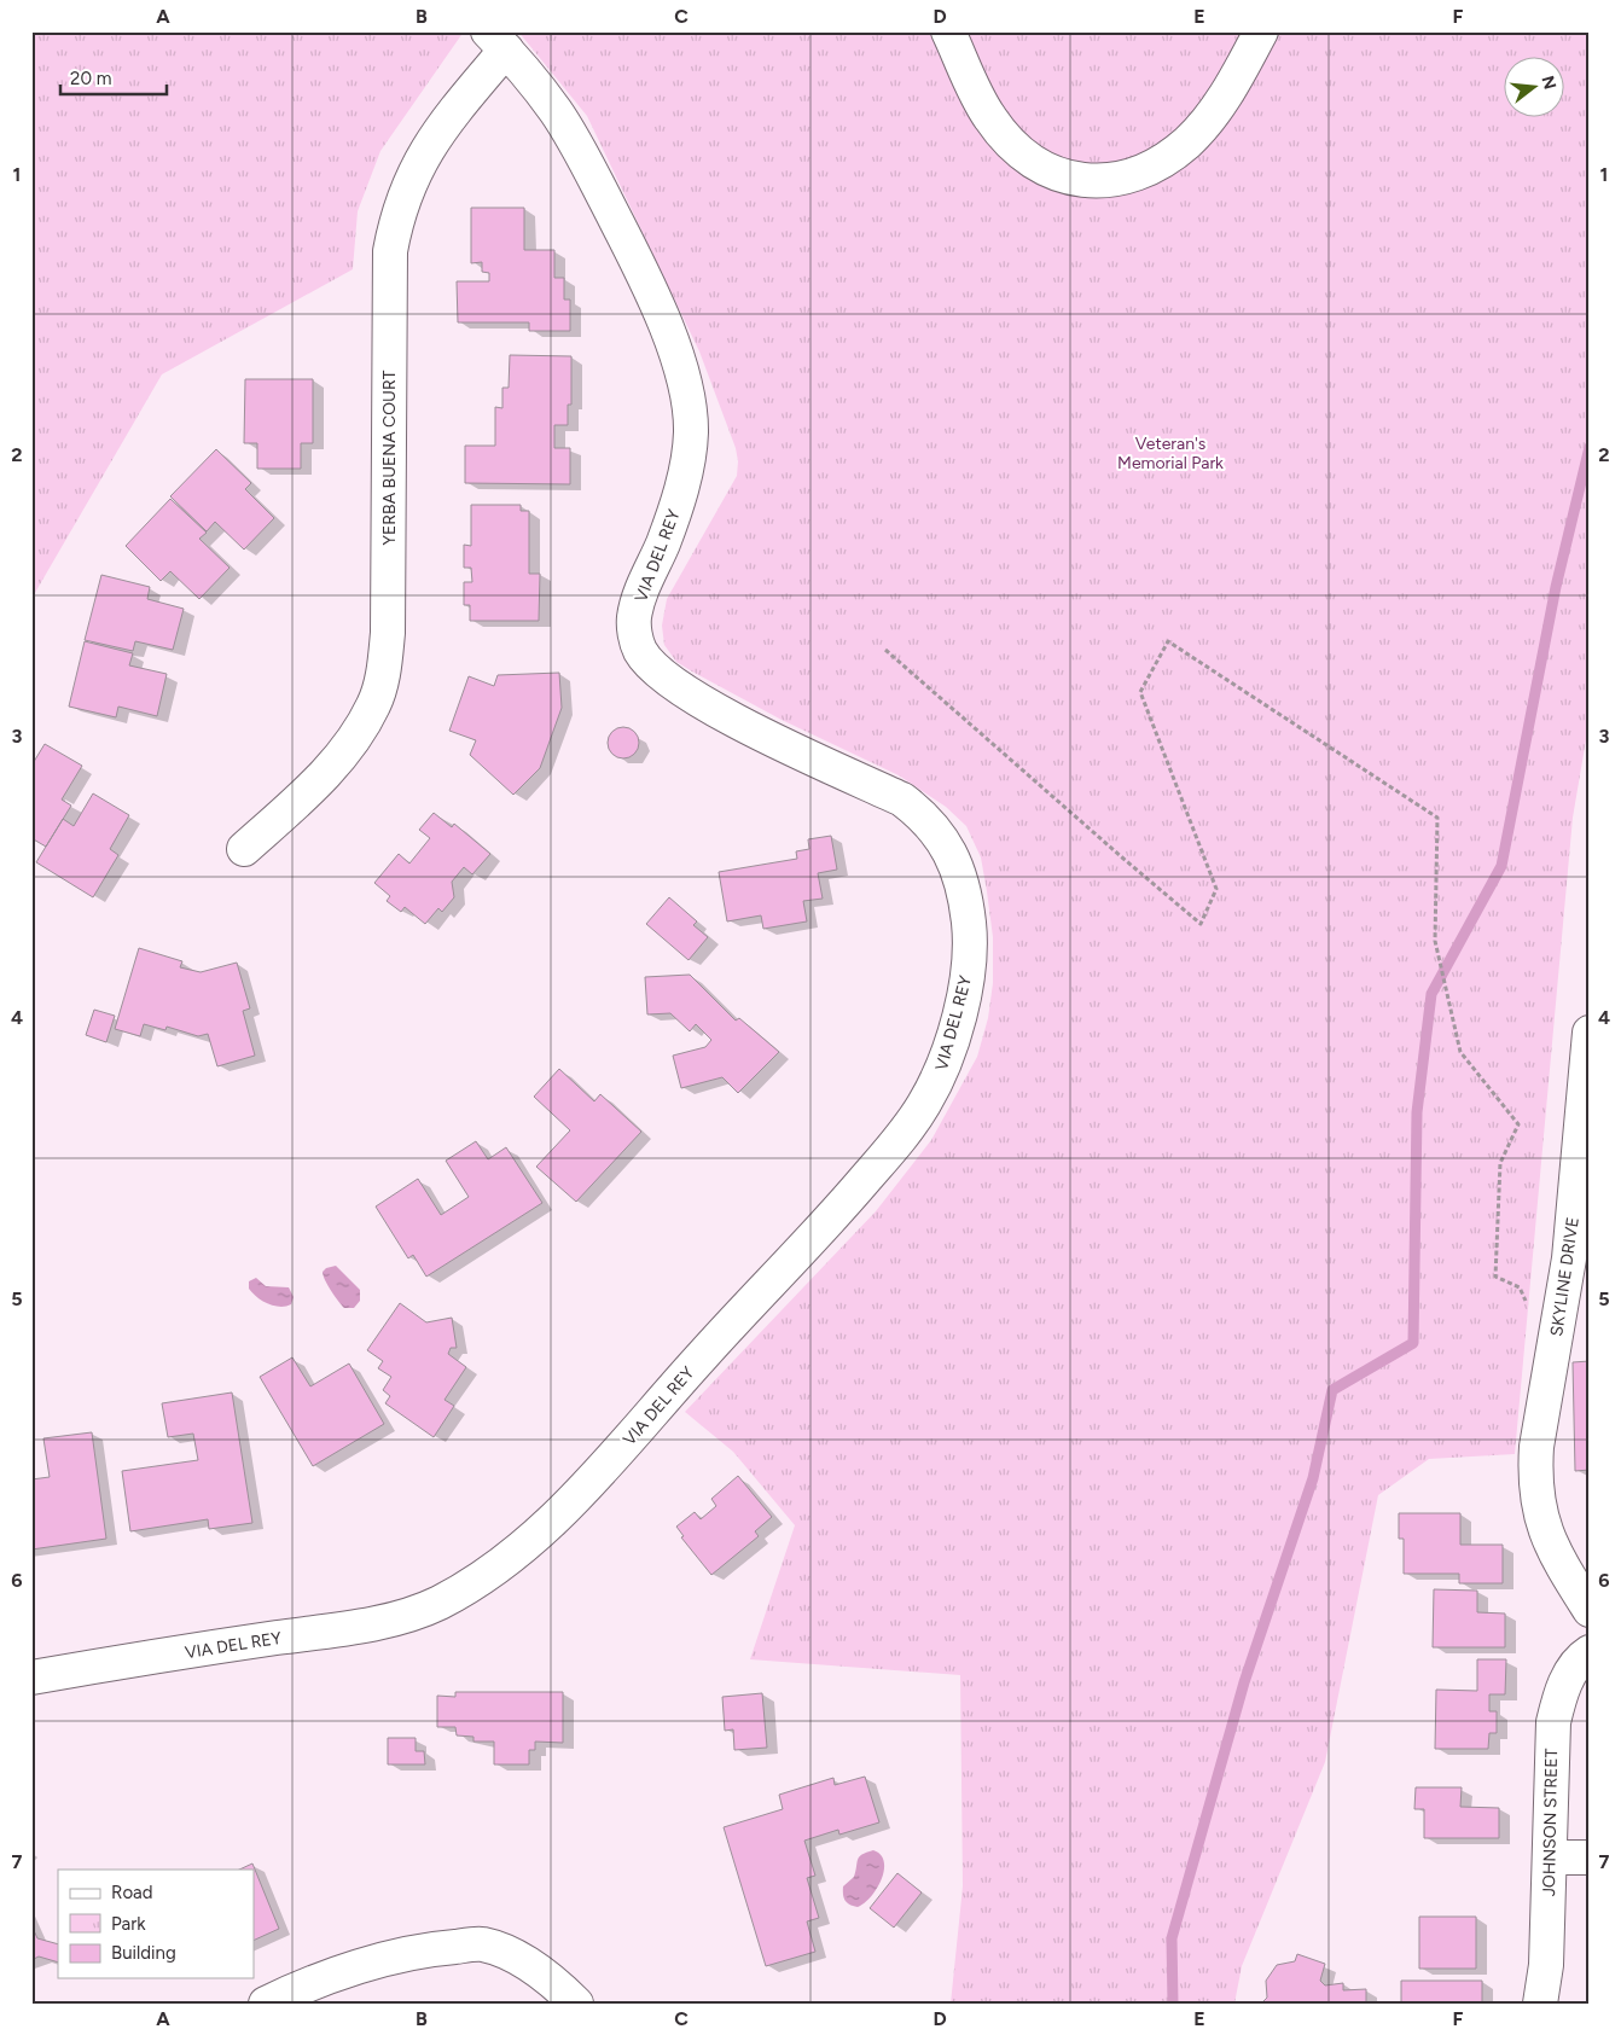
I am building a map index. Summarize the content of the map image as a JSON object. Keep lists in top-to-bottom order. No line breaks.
{"streets":{"street":["YERBA BUENA COURT","VIA DEL REY","SKYLINE DRIVE","JOHNSON STREET"]},"crossings":[["YERBA BUENA COURT","VIA DEL REY"]],"parks":["Veteran's Memorial Park"],"legend":["Road","Park","Building"],"scale_bar":"20 m","north":"right","grid":{"columns":["A","B","C","D","E","F"],"rows":["1","2","3","4","5","6","7"]}}
